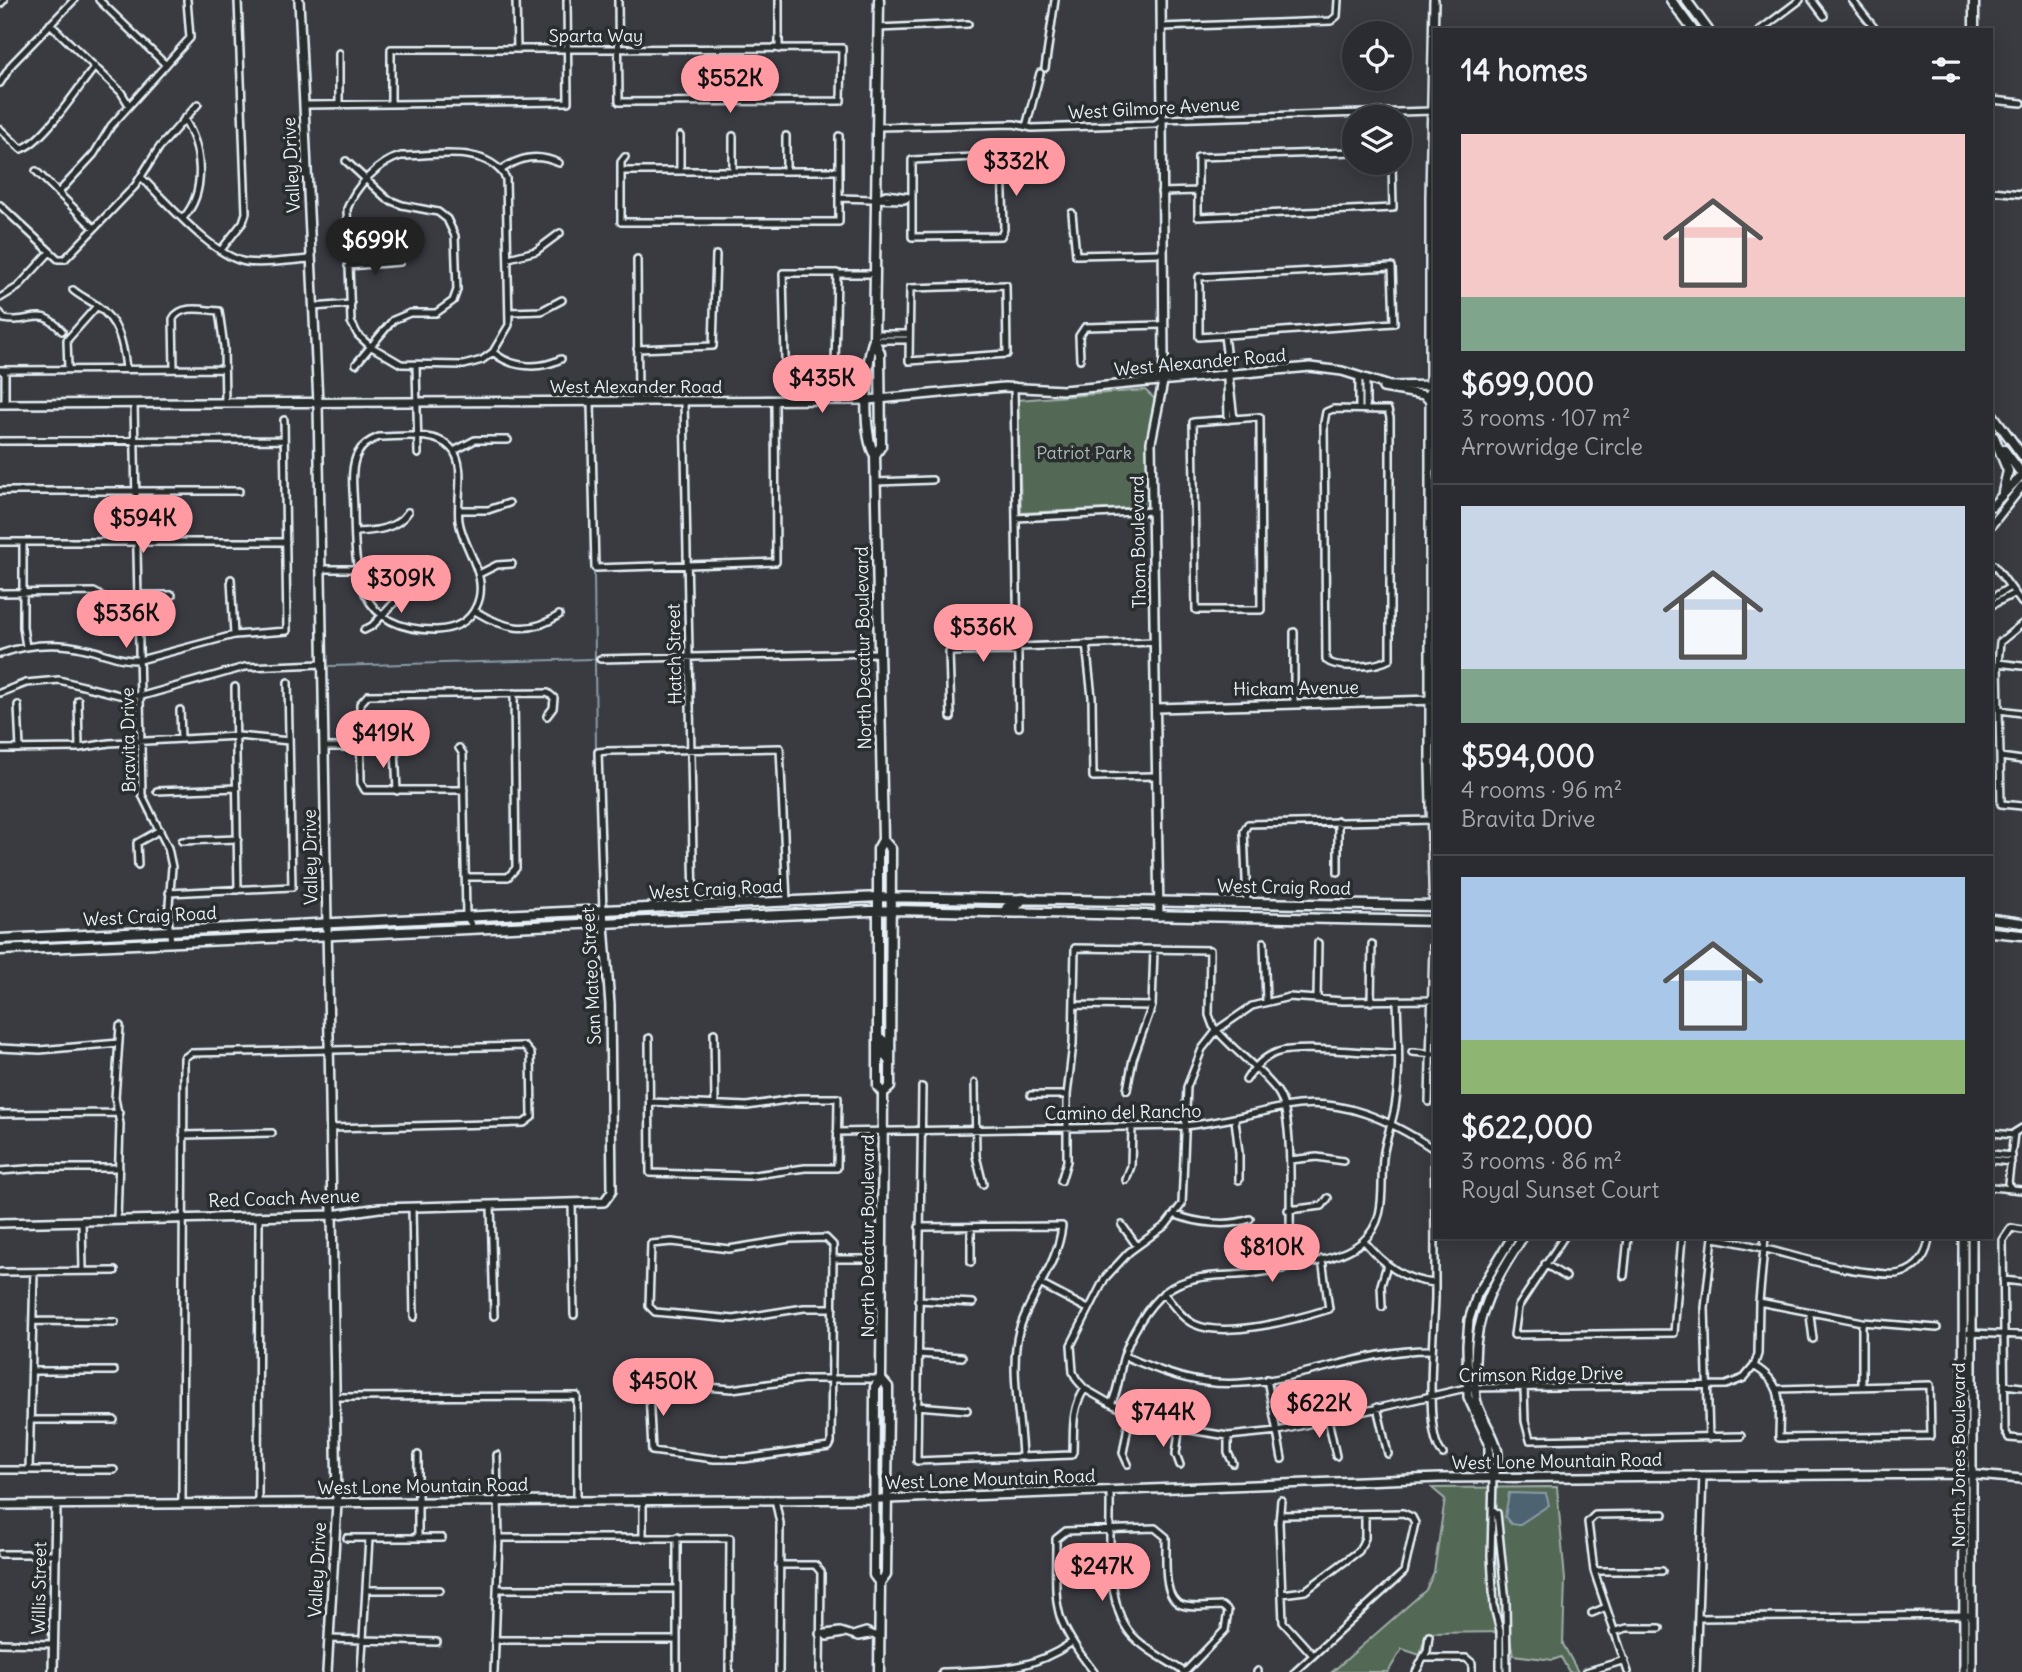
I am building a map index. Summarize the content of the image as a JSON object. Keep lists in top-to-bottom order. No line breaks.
{"streets":{"main road":["North Decatur Boulevard","West Craig Road"],"street":["Sparta Way","West Gilmore Avenue","Valley Drive","West Alexander Road","Thom Boulevard","Hatch Street","Hickam Avenue","Bravita Drive","San Mateo Street","Camino del Rancho","Red Coach Avenue","Crimson Ridge Drive","North Jones Boulevard","West Lone Mountain Road","Willis Street"]},"crossings":[["West Gilmore Avenue","Thom Boulevard"],["West Gilmore Avenue","North Decatur Boulevard"],["Valley Drive","West Alexander Road"],["Valley Drive","West Craig Road"],["Valley Drive","Red Coach Avenue"],["Valley Drive","West Lone Mountain Road"],["West Alexander Road","Thom Boulevard"],["West Alexander Road","North Decatur Boulevard"],["West Alexander Road","Hatch Street"],["West Alexander Road","Bravita Drive"],["Thom Boulevard","Hickam Avenue"],["Thom Boulevard","West Craig Road"],["North Decatur Boulevard","West Craig Road"],["North Decatur Boulevard","Camino del Rancho"],["North Decatur Boulevard","West Lone Mountain Road"],["Hatch Street","West Craig Road"],["Hatch Street","San Mateo Street"],["Bravita Drive","West Craig Road"],["West Craig Road","San Mateo Street"],["San Mateo Street","Red Coach Avenue"],["North Jones Boulevard","West Lone Mountain Road"],["West Lone Mountain Road","Willis Street"]],"parks":["Patriot Park"],"page":{"heading":"14 homes","price":["$552K","$332K","$699K","$435K","$594K","$309K","$536K","$536K","$419K","$810K","$450K","$622K","$744K","$247K"],"list":[{"name":"$699,000","note":"3 rooms · 107 m² · Arrowridge Circle"},{"name":"$594,000","note":"4 rooms · 96 m² · Bravita Drive"},{"name":"$622,000","note":"3 rooms · 86 m² · Royal Sunset Court"}]}}
